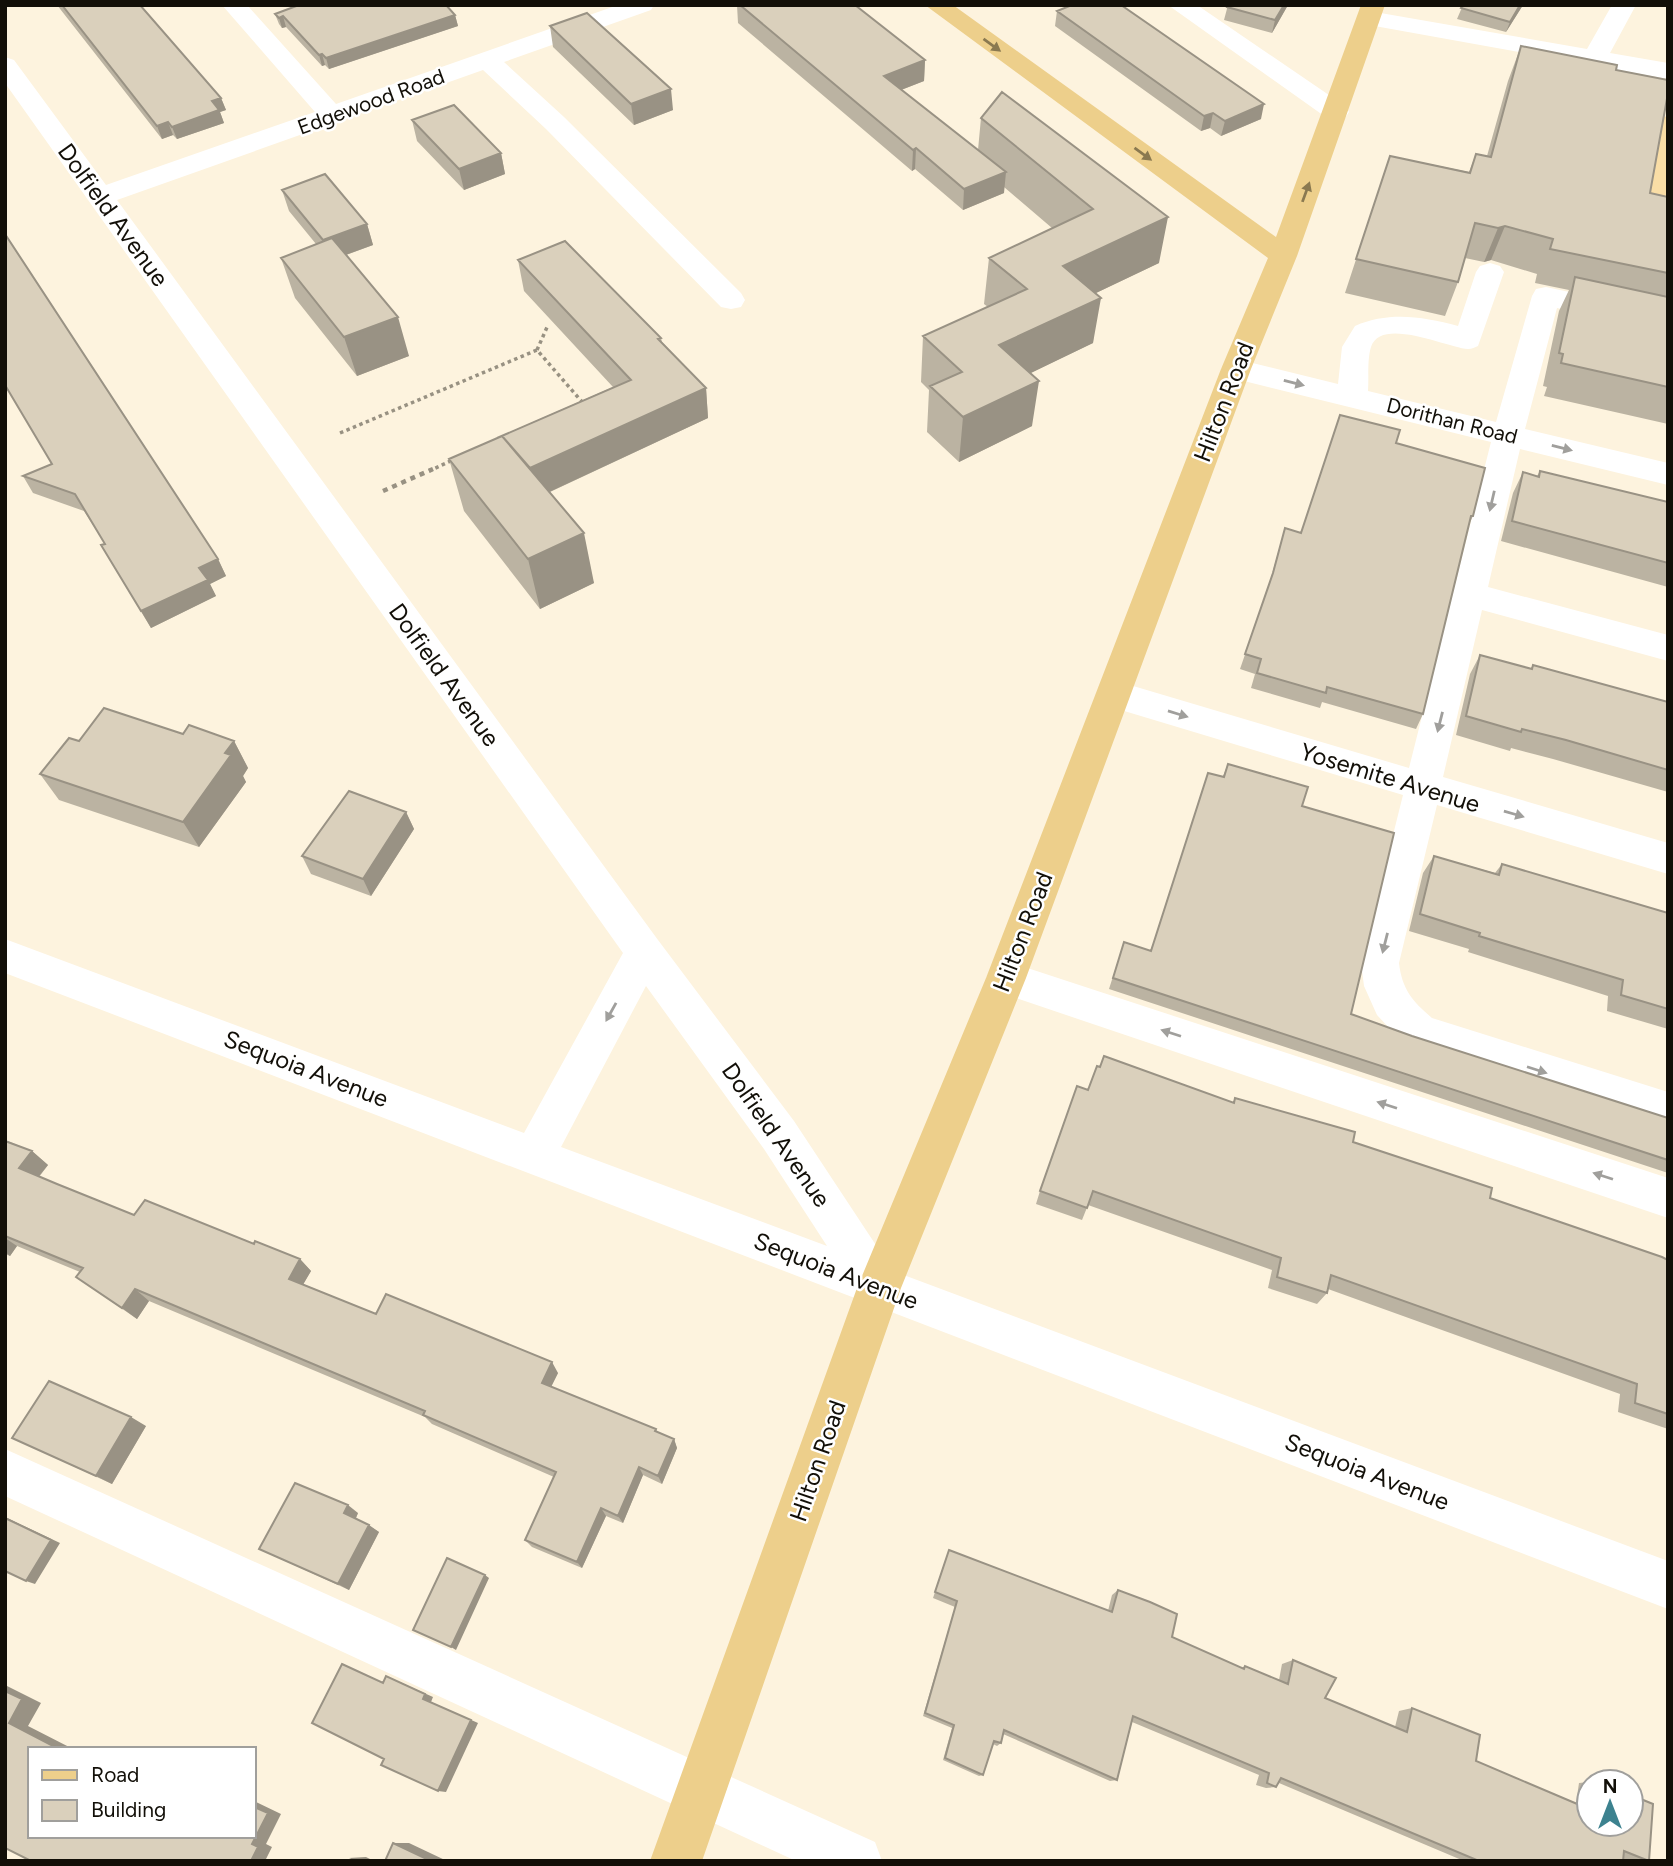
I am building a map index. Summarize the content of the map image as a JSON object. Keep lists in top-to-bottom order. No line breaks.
{"streets":{"main road":["Hilton Road"],"street":["Edgewood Road","Dolfield Avenue","Dorithan Road","Yosemite Avenue","Sequoia Avenue"]},"crossings":[["Edgewood Road","Dolfield Avenue"],["Dolfield Avenue","Hilton Road"],["Dolfield Avenue","Sequoia Avenue"],["Hilton Road","Dorithan Road"],["Hilton Road","Yosemite Avenue"],["Hilton Road","Sequoia Avenue"]],"legend":["Road","Building"],"north":"top"}
